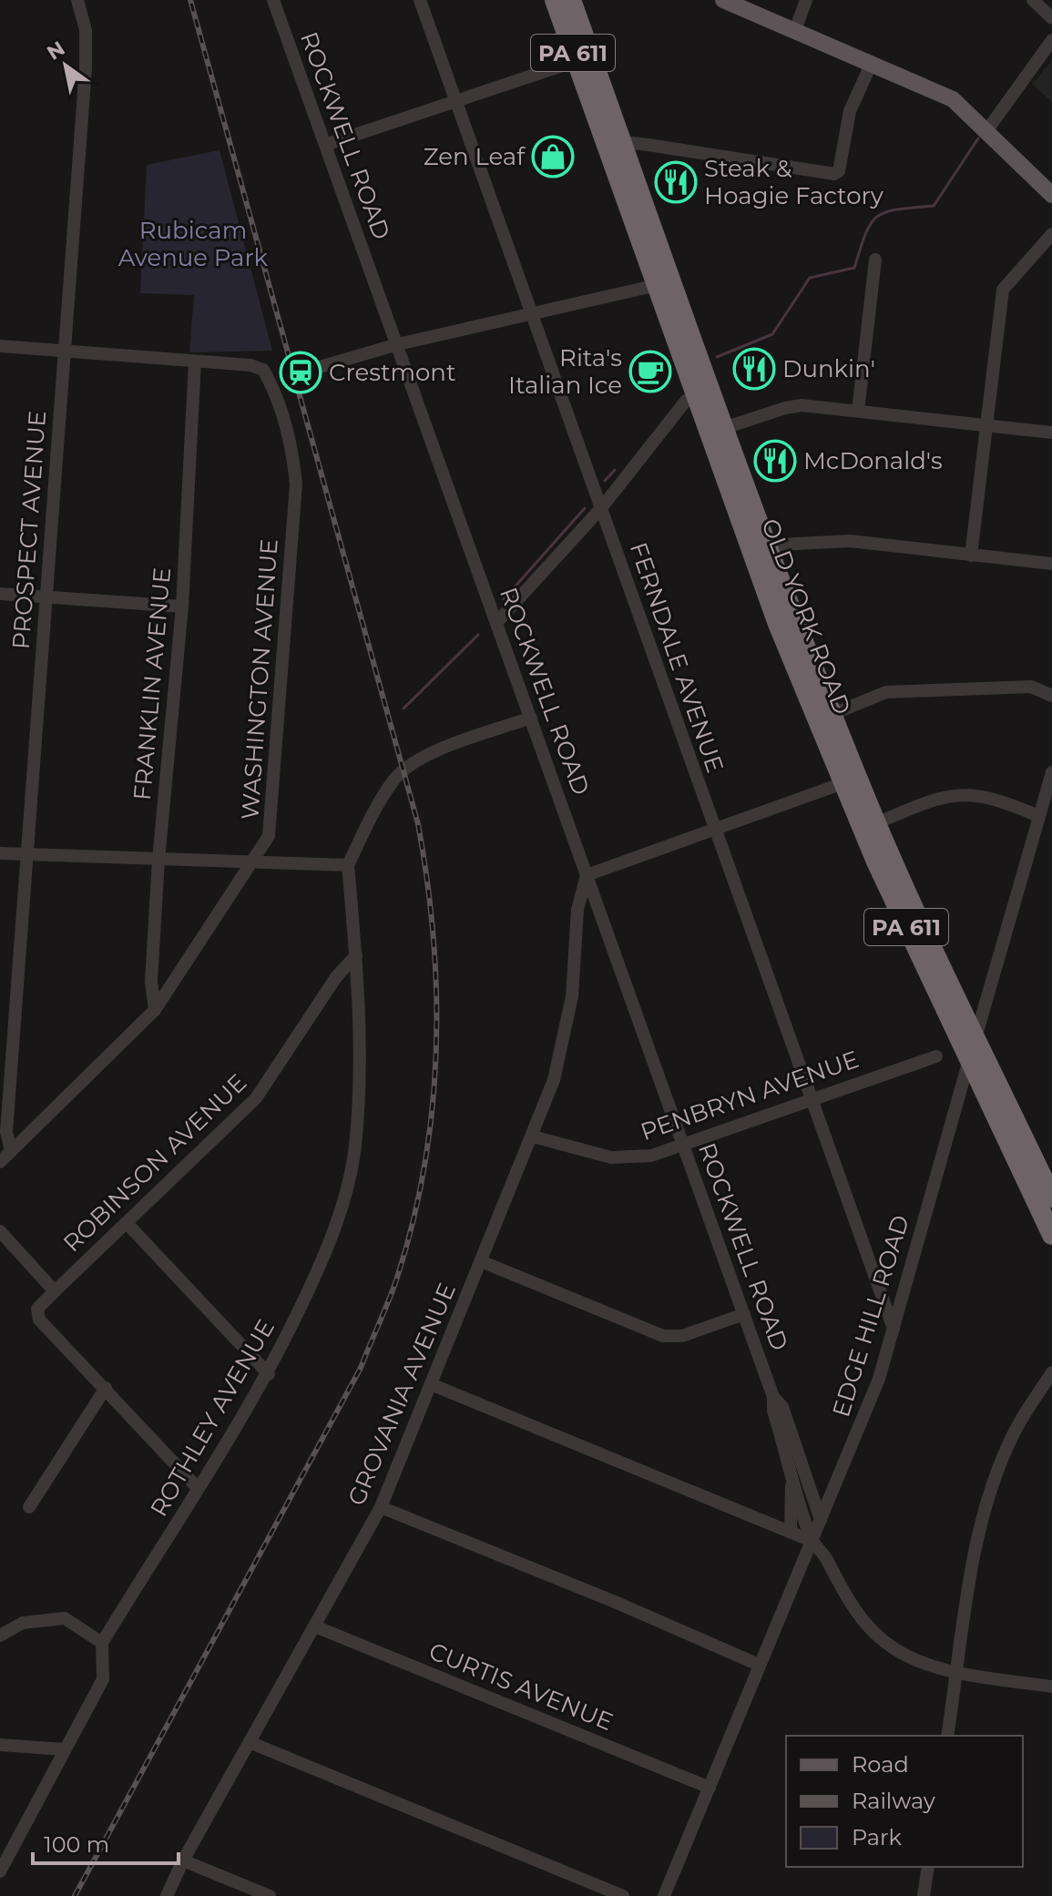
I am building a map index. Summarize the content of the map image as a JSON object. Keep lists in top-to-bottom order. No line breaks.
{"streets":{"highway":["PA 611","OLD YORK ROAD"],"street":["ROCKWELL ROAD","PROSPECT AVENUE","FERNDALE AVENUE","WASHINGTON AVENUE","FRANKLIN AVENUE","PENBRYN AVENUE","ROBINSON AVENUE","EDGE HILL ROAD","GROVANIA AVENUE","ROTHLEY AVENUE","CURTIS AVENUE"]},"crossings":[["ROCKWELL ROAD","PENBRYN AVENUE"],["ROCKWELL ROAD","EDGE HILL ROAD"],["ROCKWELL ROAD","GROVANIA AVENUE"],["PROSPECT AVENUE","WASHINGTON AVENUE"],["FERNDALE AVENUE","PENBRYN AVENUE"],["FERNDALE AVENUE","EDGE HILL ROAD"],["WASHINGTON AVENUE","FRANKLIN AVENUE"],["PENBRYN AVENUE","GROVANIA AVENUE"],["ROBINSON AVENUE","ROTHLEY AVENUE"],["EDGE HILL ROAD","CURTIS AVENUE"],["GROVANIA AVENUE","CURTIS AVENUE"]],"parks":["Rubicam Avenue Park"],"places":{"shop":["Zen Leaf"],"restaurant":["Steak & Hoagie Factory","Dunkin'","McDonald's"],"cafe":["Rita's Italian Ice"],"station":["Crestmont"]},"legend":["Road","Railway","Park"],"scale_bar":"100 m","north":"top left"}
